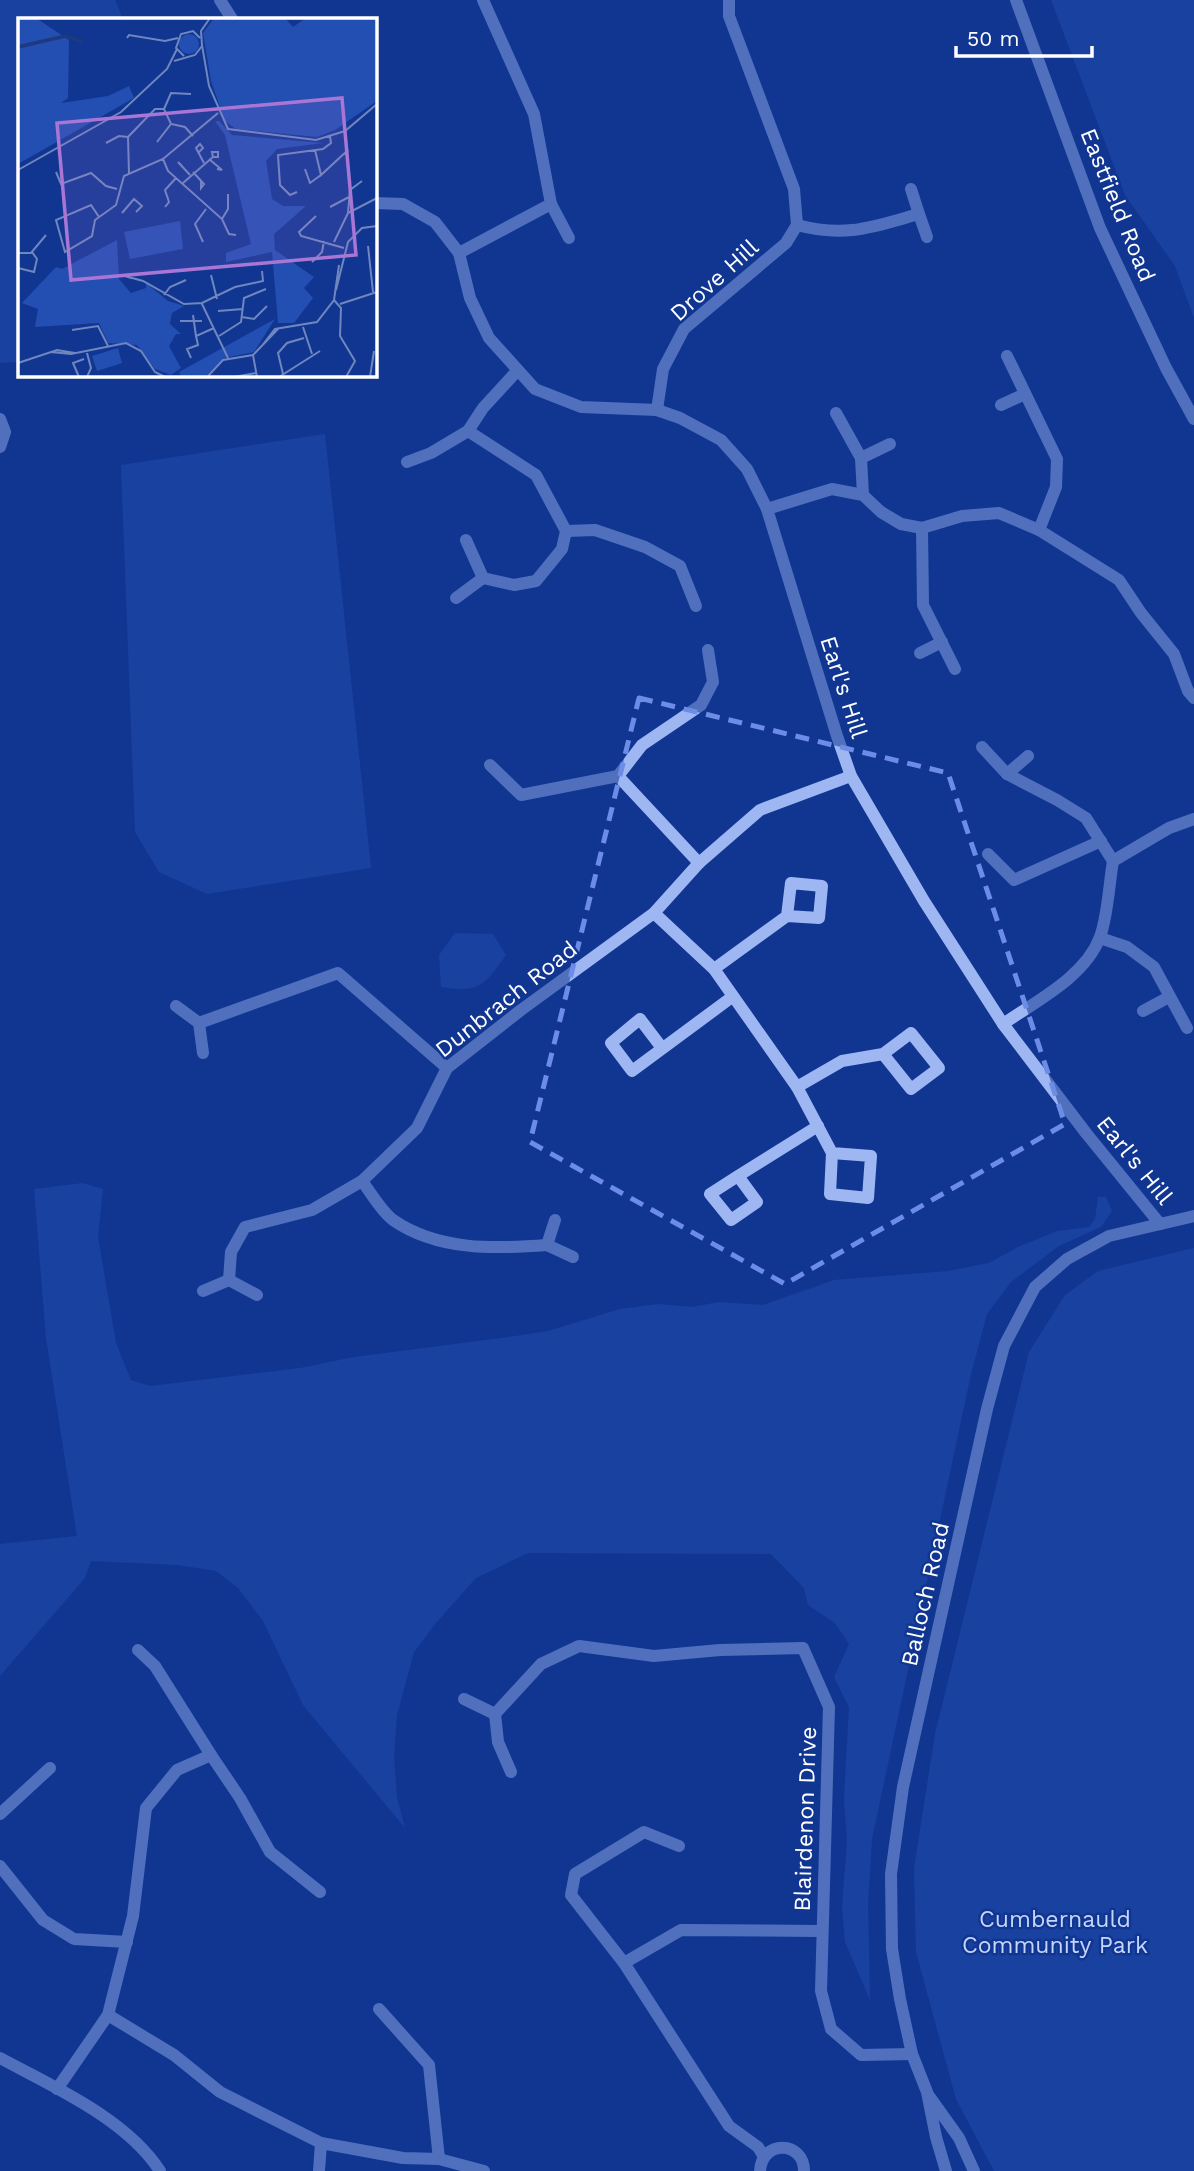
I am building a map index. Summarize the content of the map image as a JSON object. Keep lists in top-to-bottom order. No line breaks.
{"streets":{"street":["Eastfield Road","Drove Hill","Earl's Hill","Dunbrach Road","Balloch Road","Blairdenon Drive"]},"crossings":[["Drove Hill","Earl's Hill"],["Earl's Hill","Dunbrach Road"],["Earl's Hill","Balloch Road"],["Balloch Road","Blairdenon Drive"]],"parks":["Cumbernauld Community Park"],"scale_bar":"50 m"}
